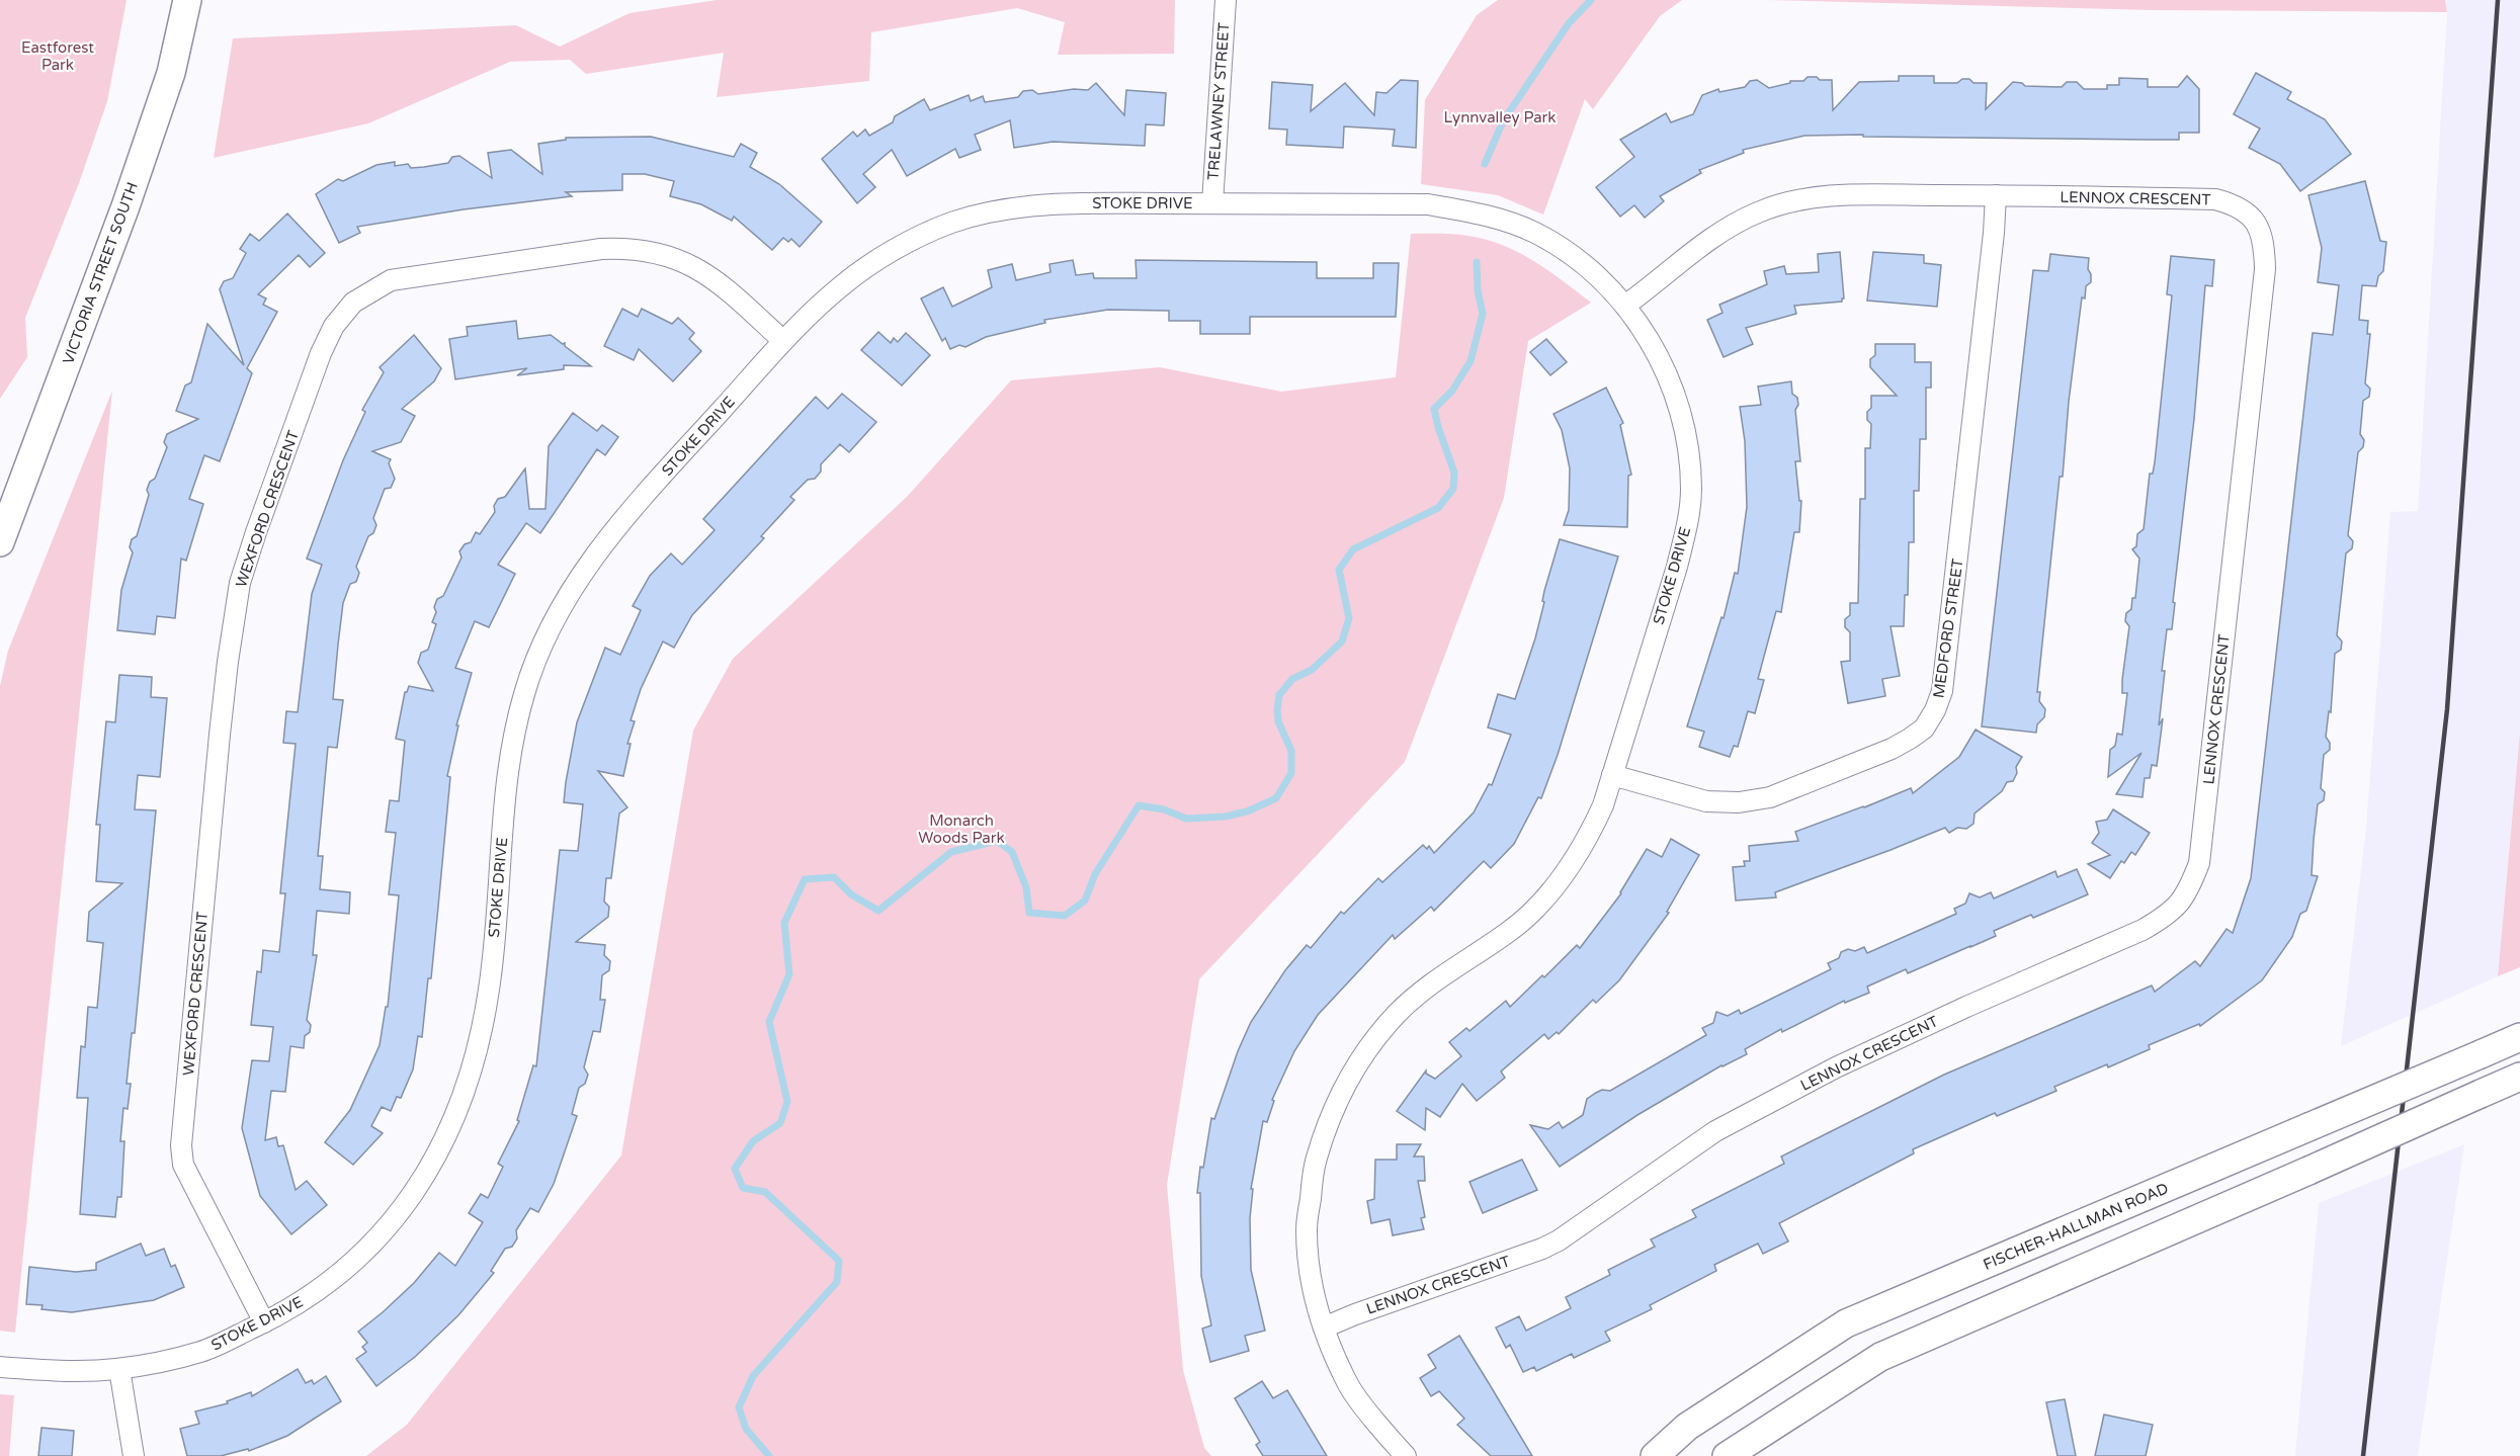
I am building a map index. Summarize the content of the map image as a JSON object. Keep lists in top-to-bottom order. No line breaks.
{"streets":{"main road":["VICTORIA STREET SOUTH","FISCHER-HALLMAN ROAD"],"street":["TRELAWNEY STREET","LENNOX CRESCENT","STOKE DRIVE","WEXFORD CRESCENT","MEDFORD STREET"]},"crossings":[["TRELAWNEY STREET","STOKE DRIVE"],["LENNOX CRESCENT","STOKE DRIVE"],["LENNOX CRESCENT","MEDFORD STREET"],["STOKE DRIVE","WEXFORD CRESCENT"],["STOKE DRIVE","MEDFORD STREET"]],"parks":["Eastforest Park","Lynnvalley Park","Monarch Woods Park"]}
